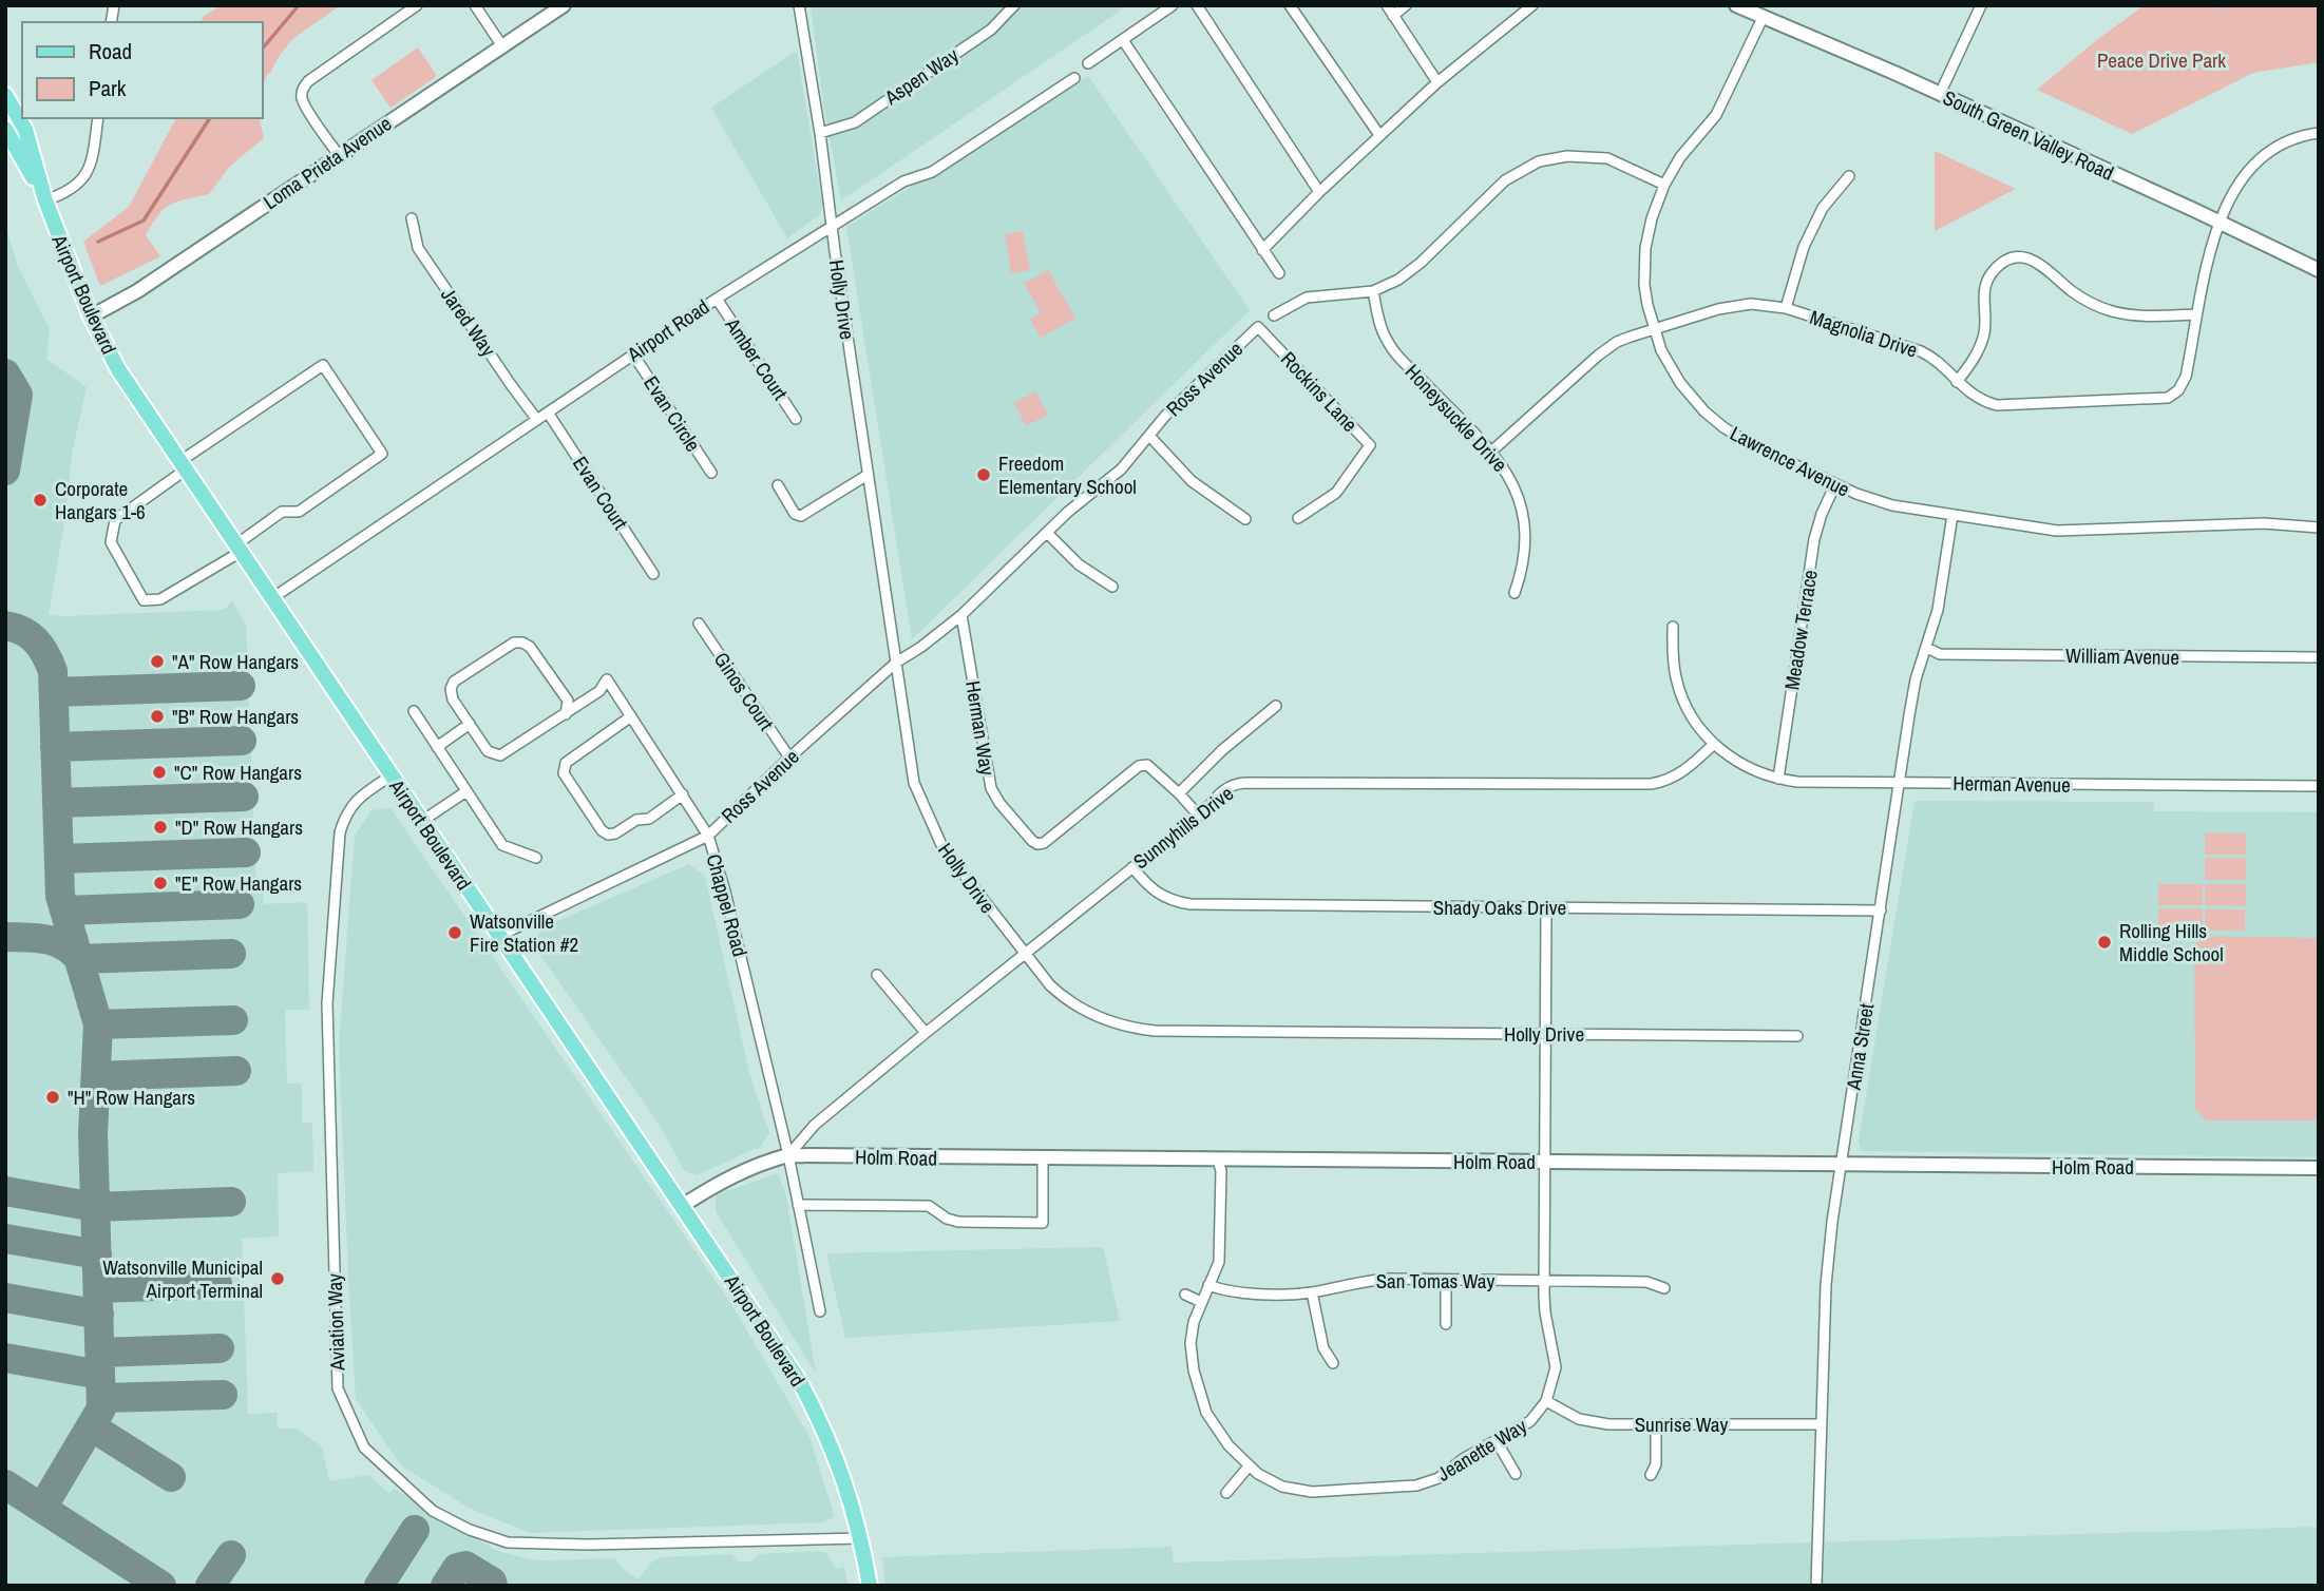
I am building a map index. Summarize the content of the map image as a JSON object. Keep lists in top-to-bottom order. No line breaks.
{"streets":{"main road":["Airport Boulevard"],"street":["Aspen Way","South Green Valley Road","Loma Prieta Avenue","Holly Drive","Jared Way","Airport Road","Magnolia Drive","Amber Court","Ross Avenue","Rockins Lane","Evan Circle","Honeysuckle Drive","Lawrence Avenue","Evan Court","Meadow Terrace","William Avenue","Ginos Court","Herman Way","Herman Avenue","Sunnyhills Drive","Chappel Road","Shady Oaks Drive","Anna Street","Holm Road","San Tomas Way","Aviation Way","Sunrise Way","Jeanette Way"]},"crossings":[["Aspen Way","Holly Drive"],["South Green Valley Road","Magnolia Drive"],["South Green Valley Road","Lawrence Avenue"],["Loma Prieta Avenue","Airport Boulevard"],["Airport Boulevard","Airport Road"],["Airport Boulevard","Ross Avenue"],["Airport Boulevard","Holm Road"],["Airport Boulevard","Aviation Way"],["Holly Drive","Airport Road"],["Holly Drive","Ross Avenue"],["Holly Drive","Sunnyhills Drive"],["Holly Drive","Jeanette Way"],["Jared Way","Airport Road"],["Airport Road","Amber Court"],["Airport Road","Evan Circle"],["Airport Road","Evan Court"],["Magnolia Drive","Honeysuckle Drive"],["Magnolia Drive","Lawrence Avenue"],["Ross Avenue","Rockins Lane"],["Ross Avenue","Ginos Court"],["Ross Avenue","Herman Way"],["Ross Avenue","Chappel Road"],["Lawrence Avenue","Meadow Terrace"],["Lawrence Avenue","Anna Street"],["Meadow Terrace","Herman Avenue"],["William Avenue","Anna Street"],["Herman Way","Sunnyhills Drive"],["Herman Avenue","Sunnyhills Drive"],["Herman Avenue","Anna Street"],["Sunnyhills Drive","Chappel Road"],["Sunnyhills Drive","Shady Oaks Drive"],["Sunnyhills Drive","Holm Road"],["Chappel Road","Holm Road"],["Shady Oaks Drive","Anna Street"],["Shady Oaks Drive","Jeanette Way"],["Anna Street","Holm Road"],["Anna Street","Sunrise Way"],["Holm Road","Jeanette Way"],["San Tomas Way","Jeanette Way"],["Sunrise Way","Jeanette Way"]],"parks":["Peace Drive Park"],"places":["Freedom Elementary School","Corporate Hangars 1-6","\"A\" Row Hangars","\"B\" Row Hangars","\"C\" Row Hangars","\"D\" Row Hangars","\"E\" Row Hangars","Watsonville Fire Station #2","Rolling Hills Middle School","\"H\" Row Hangars","Watsonville Municipal Airport Terminal"],"legend":["Road","Park"]}
